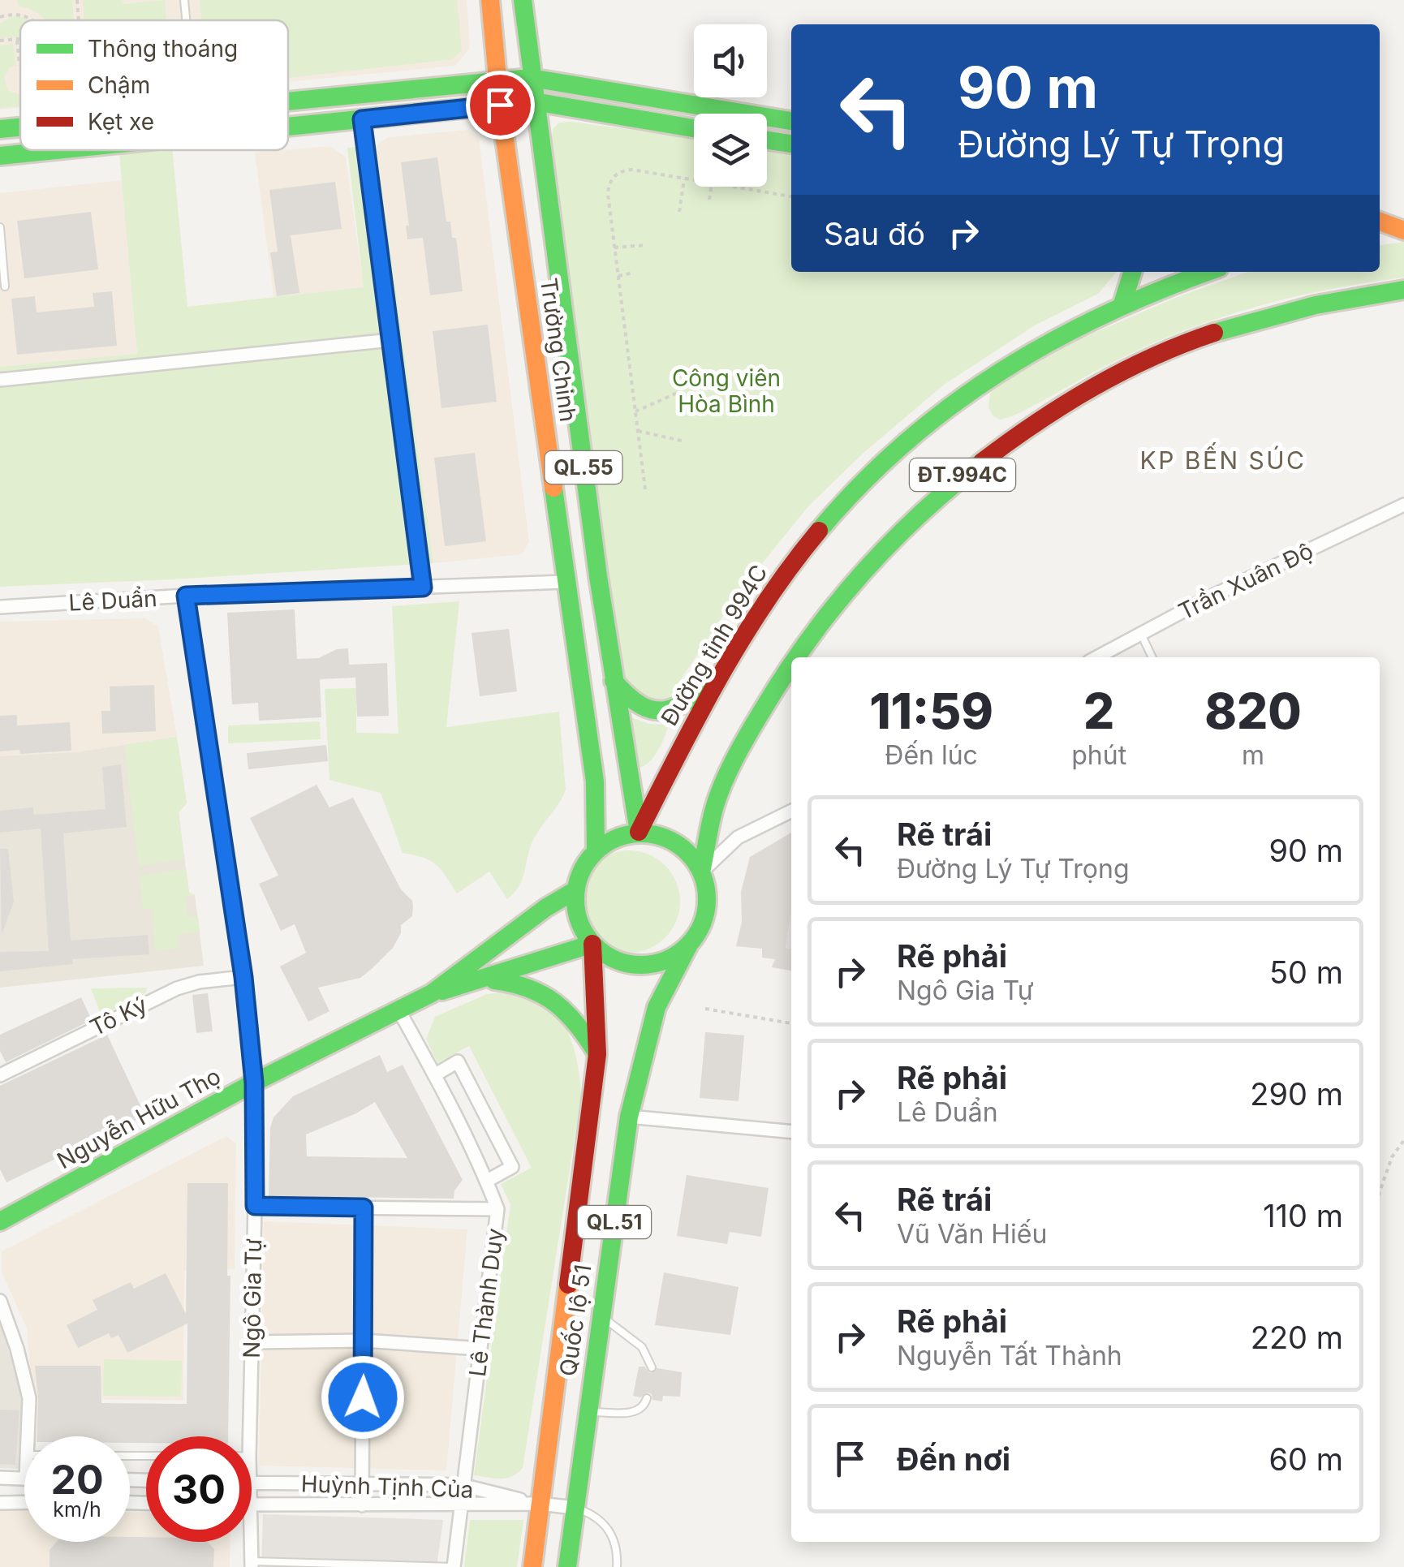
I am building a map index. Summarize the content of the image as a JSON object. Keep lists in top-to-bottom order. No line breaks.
{"streets":{"main road":["Trường Chinh","QL.55","ĐT.994C","Đường tỉnh 994C","Nguyễn Hữu Thọ","QL.51","Quốc lộ 51"],"street":["Trần Xuân Độ","Lê Duẩn","Tô Ký","Ngô Gia Tự","Lê Thành Duy","Huỳnh Tịnh Của"]},"crossings":[["Trường Chinh","ĐT.994C"],["Trường Chinh","Lê Duẩn"],["Trường Chinh","Đường tỉnh 994C"],["Trường Chinh","Nguyễn Hữu Thọ"],["Trường Chinh","Quốc lộ 51"],["ĐT.994C","Đường tỉnh 994C"],["ĐT.994C","Nguyễn Hữu Thọ"],["ĐT.994C","Quốc lộ 51"],["Lê Duẩn","Ngô Gia Tự"],["Đường tỉnh 994C","Nguyễn Hữu Thọ"],["Đường tỉnh 994C","Quốc lộ 51"],["Tô Ký","Ngô Gia Tự"],["Nguyễn Hữu Thọ","Ngô Gia Tự"],["Nguyễn Hữu Thọ","Lê Thành Duy"],["Nguyễn Hữu Thọ","Quốc lộ 51"],["Lê Thành Duy","Huỳnh Tịnh Của"],["Quốc lộ 51","Huỳnh Tịnh Của"]],"districts":["KP BẾN SÚC"],"parks":["Công viên Hòa Bình"],"legend":["Thông thoáng","Chậm","Kẹt xe"],"page":{"turn":["90 m","Đường Lý Tự Trọng"],"then":"Sau đó","eta":["11:59","Đến lúc","2","phút","820","m"],"list":[{"name":"Rẽ trái","note":"Đường Lý Tự Trọng","value":"90 m"},{"name":"Rẽ phải","note":"Ngô Gia Tự","value":"50 m"},{"name":"Rẽ phải","note":"Lê Duẩn","value":"290 m"},{"name":"Rẽ trái","note":"Vũ Văn Hiếu","value":"110 m"},{"name":"Rẽ phải","note":"Nguyễn Tất Thành","value":"220 m"},{"name":"Đến nơi","value":"60 m"}],"speed":"20 km/h","limit":"30"}}
